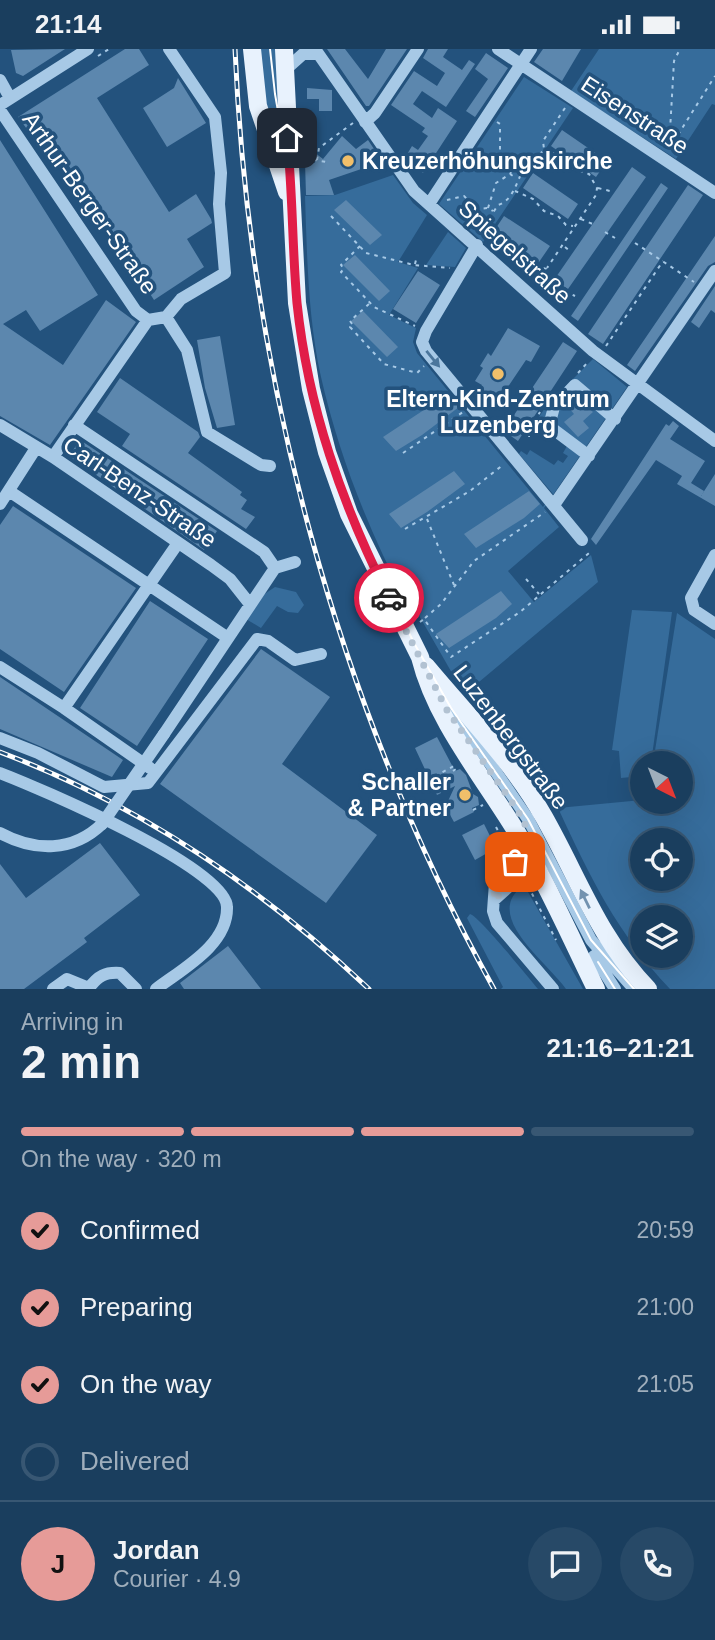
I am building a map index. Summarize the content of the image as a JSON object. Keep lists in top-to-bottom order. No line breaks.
{"streets":{"main road":["Luzenbergstraße"],"street":["Eisenstraße","Arthur-Berger-Straße","Spiegelstraße","Carl-Benz-Straße"]},"crossings":[["Arthur-Berger-Straße","Carl-Benz-Straße"],["Spiegelstraße","Luzenbergstraße"]],"places":["Kreuzerhöhungskirche","Eltern-Kind-Zentrum Luzenberg","Schaller & Partner"],"north":"bottom right","page":{"status":"21:14","heading":["2 min","Arriving in","21:16–21:21"],"panel":["Jordan","Courier · 4.9"],"bar":"On the way · 320 m","list":[["Confirmed","20:59"],["Preparing","21:00"],["On the way","21:05"],"Delivered"],"round":"J"}}
